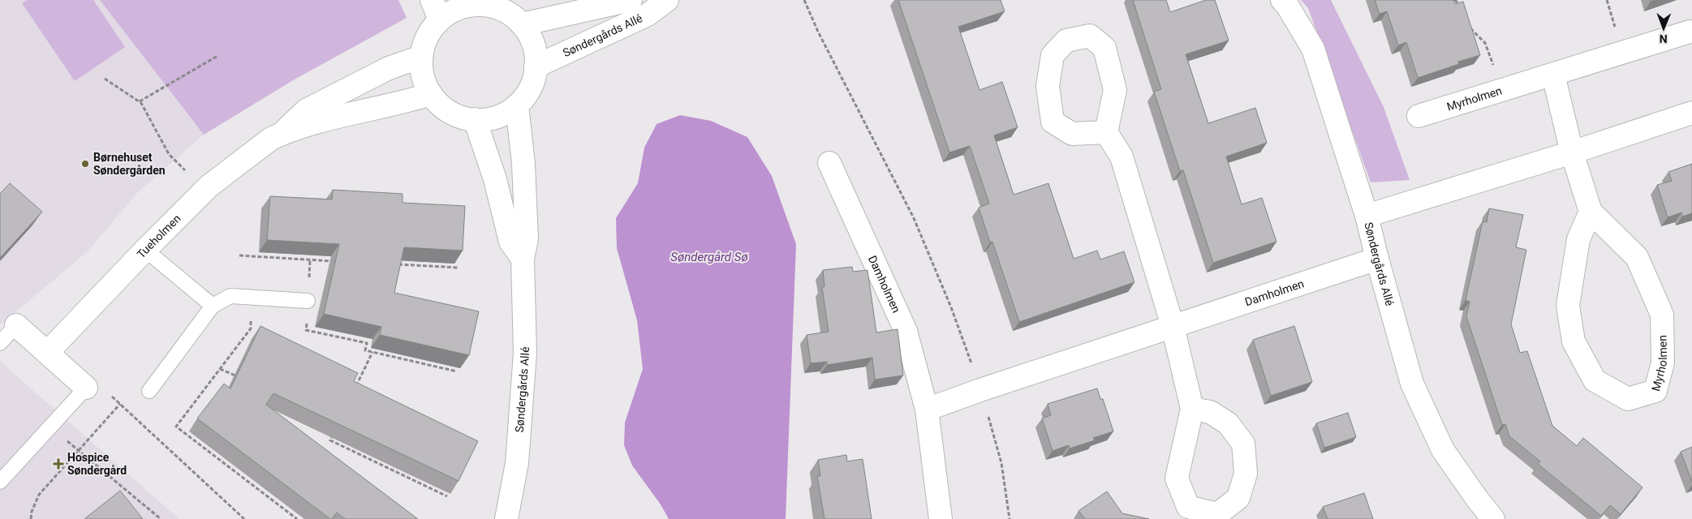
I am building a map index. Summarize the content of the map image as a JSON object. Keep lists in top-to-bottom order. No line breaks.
{"streets":{"street":["Søndergårds Allé","Myrholmen","Tueholmen","Damholmen"]},"crossings":[["Søndergårds Allé","Tueholmen"],["Søndergårds Allé","Damholmen"]],"water":["Søndergård Sø"],"places":{"other":["Børnehuset Søndergården"],"health":["Hospice Søndergård"]},"north":"bottom"}
